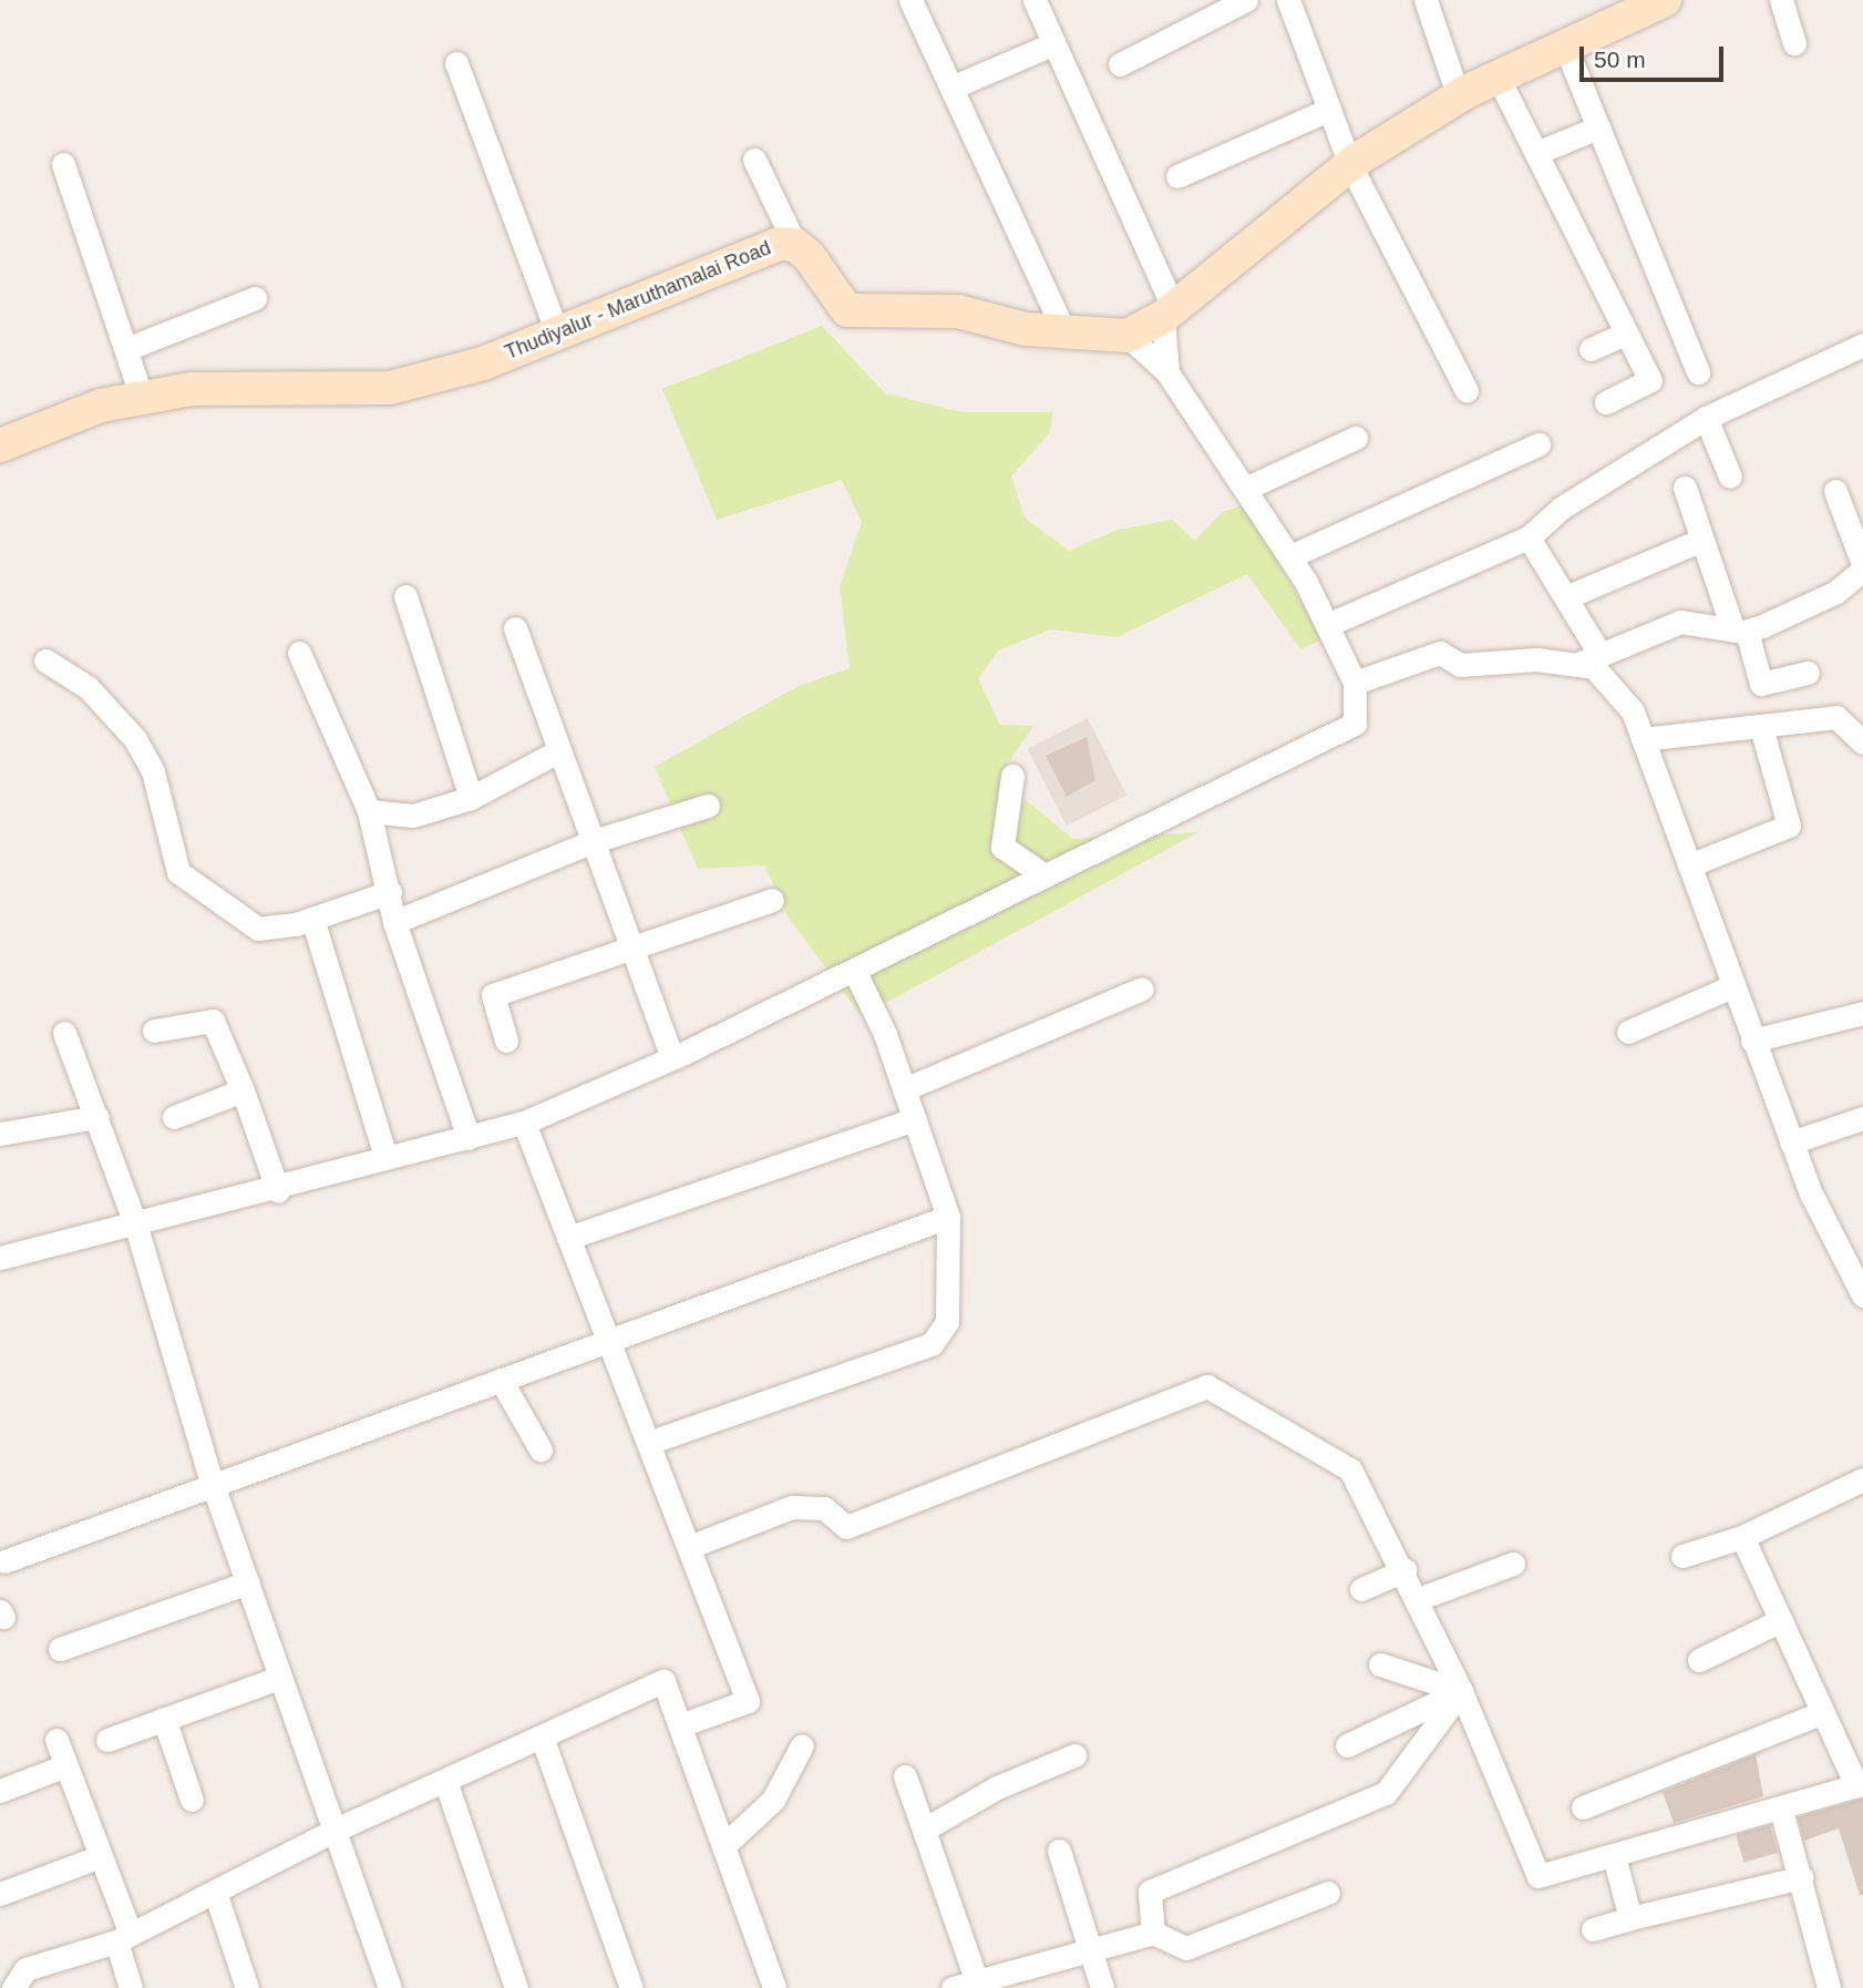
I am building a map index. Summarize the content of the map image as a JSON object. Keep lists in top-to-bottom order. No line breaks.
{"streets":{"main road":["Thudiyalur - Maruthamalai Road"]},"scale_bar":"50 m"}
